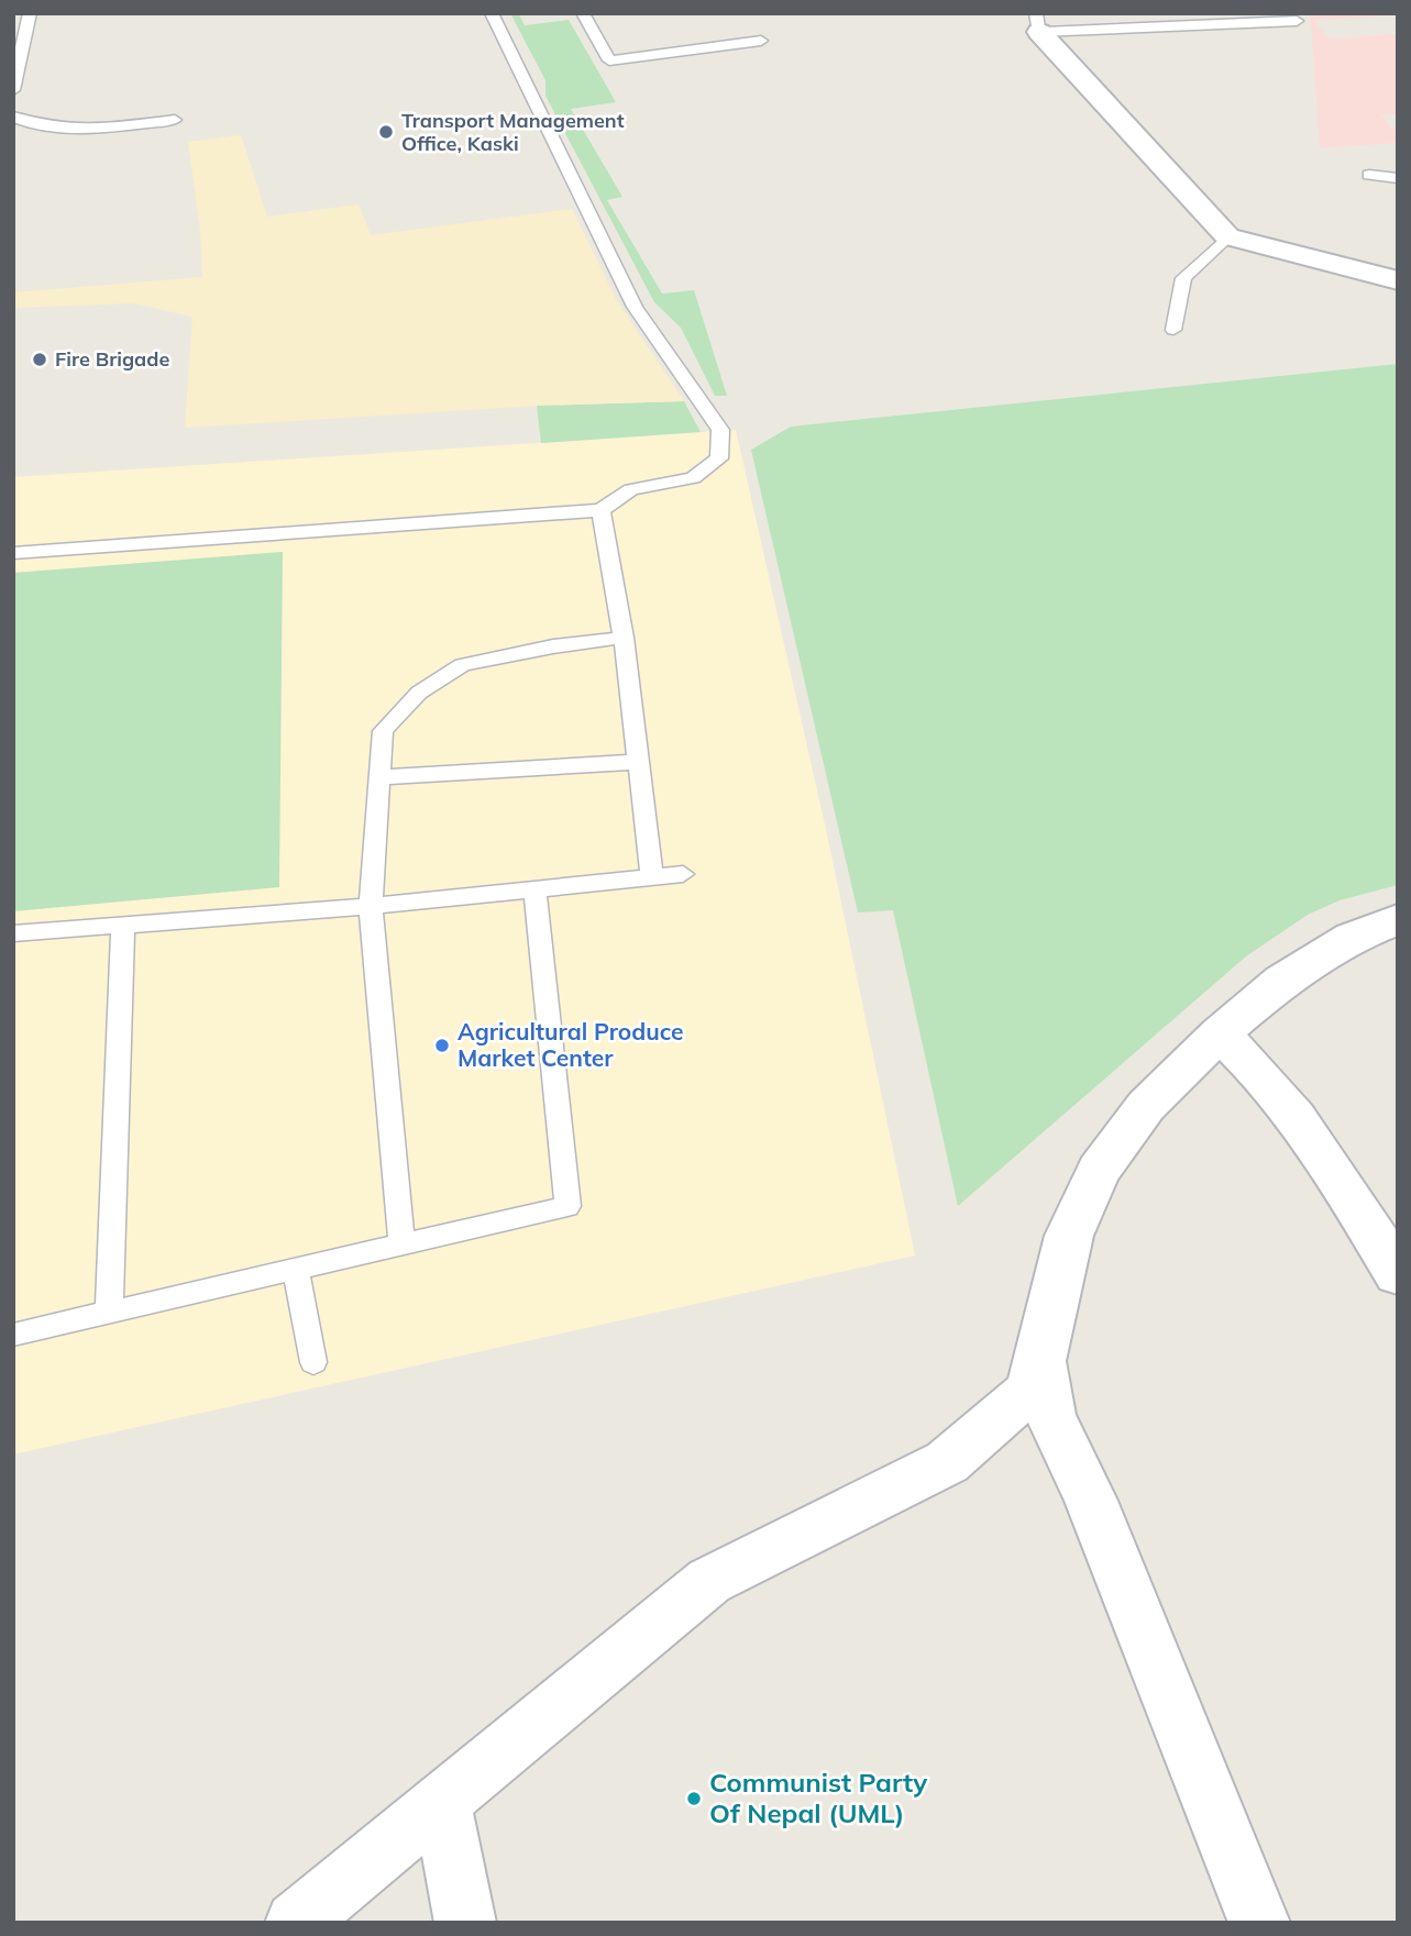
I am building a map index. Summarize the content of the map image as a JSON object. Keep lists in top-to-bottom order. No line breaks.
{"places":["Transport Management Office, Kaski","Fire Brigade","Agricultural Produce Market Center","Communist Party Of Nepal (UML)"]}
